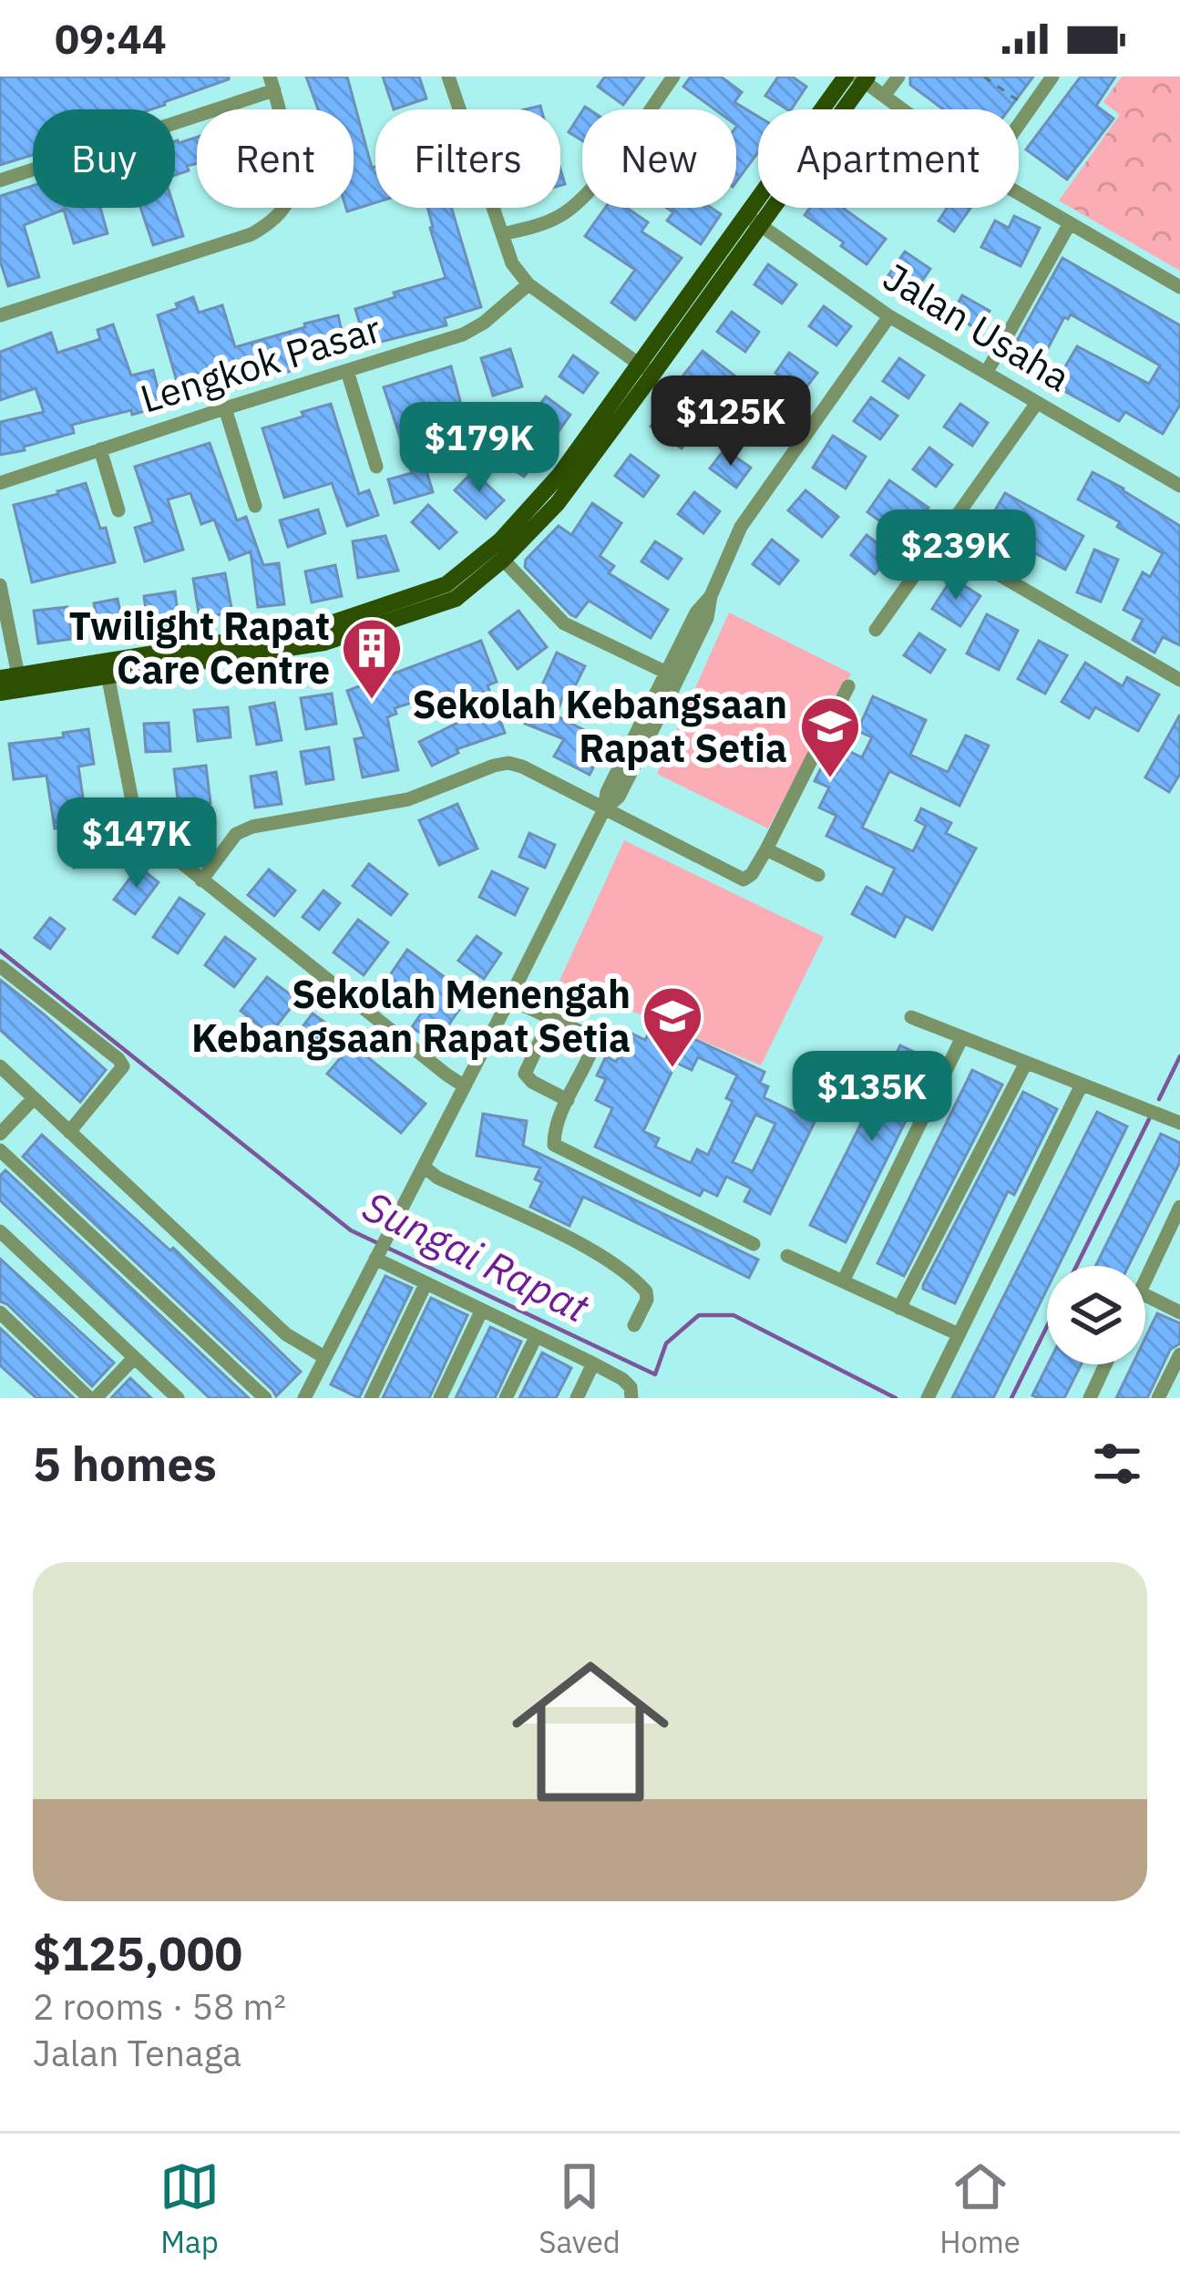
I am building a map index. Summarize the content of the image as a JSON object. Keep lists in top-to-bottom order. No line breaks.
{"streets":{"street":["Jalan Usaha","Lengkok Pasar"]},"water":["Sungai Rapat"],"places":{"building":["Twilight Rapat Care Centre"],"school or university":["Sekolah Kebangsaan Rapat Setia","Sekolah Menengah Kebangsaan Rapat Setia"]},"page":{"status":"09:44","chip":["Buy","Rent","Filters","New","Apartment"],"price":["$125K","$179K","$239K","$147K","$135K"],"heading":"5 homes","list":[{"name":"$125,000","note":"2 rooms · 58 m² · Jalan Tenaga"}],"tabs":["Map","Saved","Home"]}}
